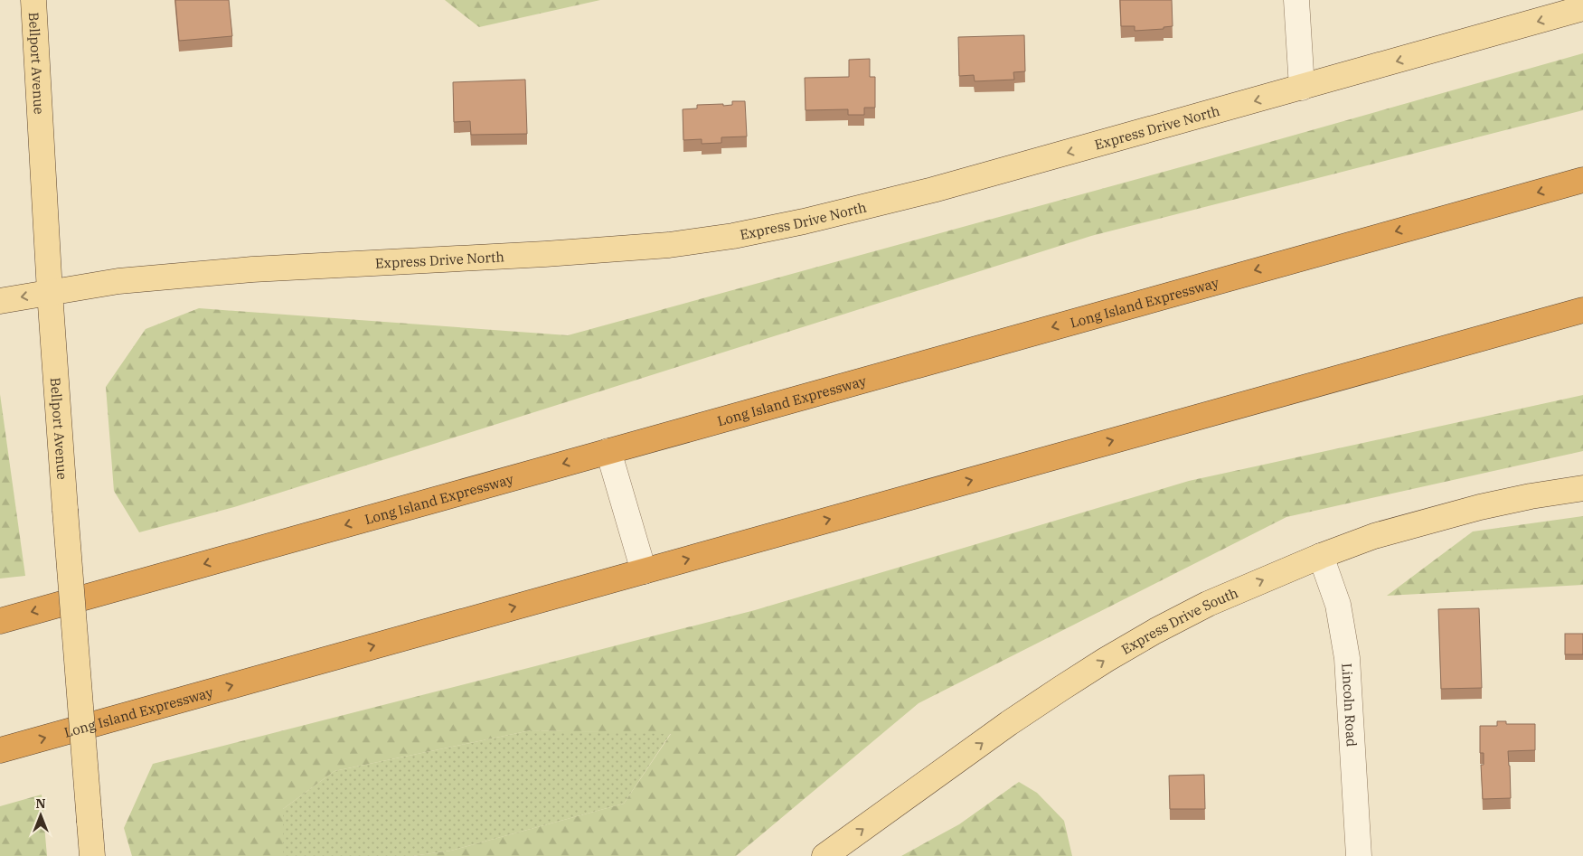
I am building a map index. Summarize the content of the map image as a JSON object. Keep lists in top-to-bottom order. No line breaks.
{"streets":{"highway":["Long Island Expressway"],"main road":["Bellport Avenue","Express Drive North","Express Drive South"],"street":["Lincoln Road"]},"crossings":[["Bellport Avenue","Express Drive North"],["Express Drive South","Lincoln Road"]],"one_way":["Express Drive North","Express Drive South"],"north":"top"}
